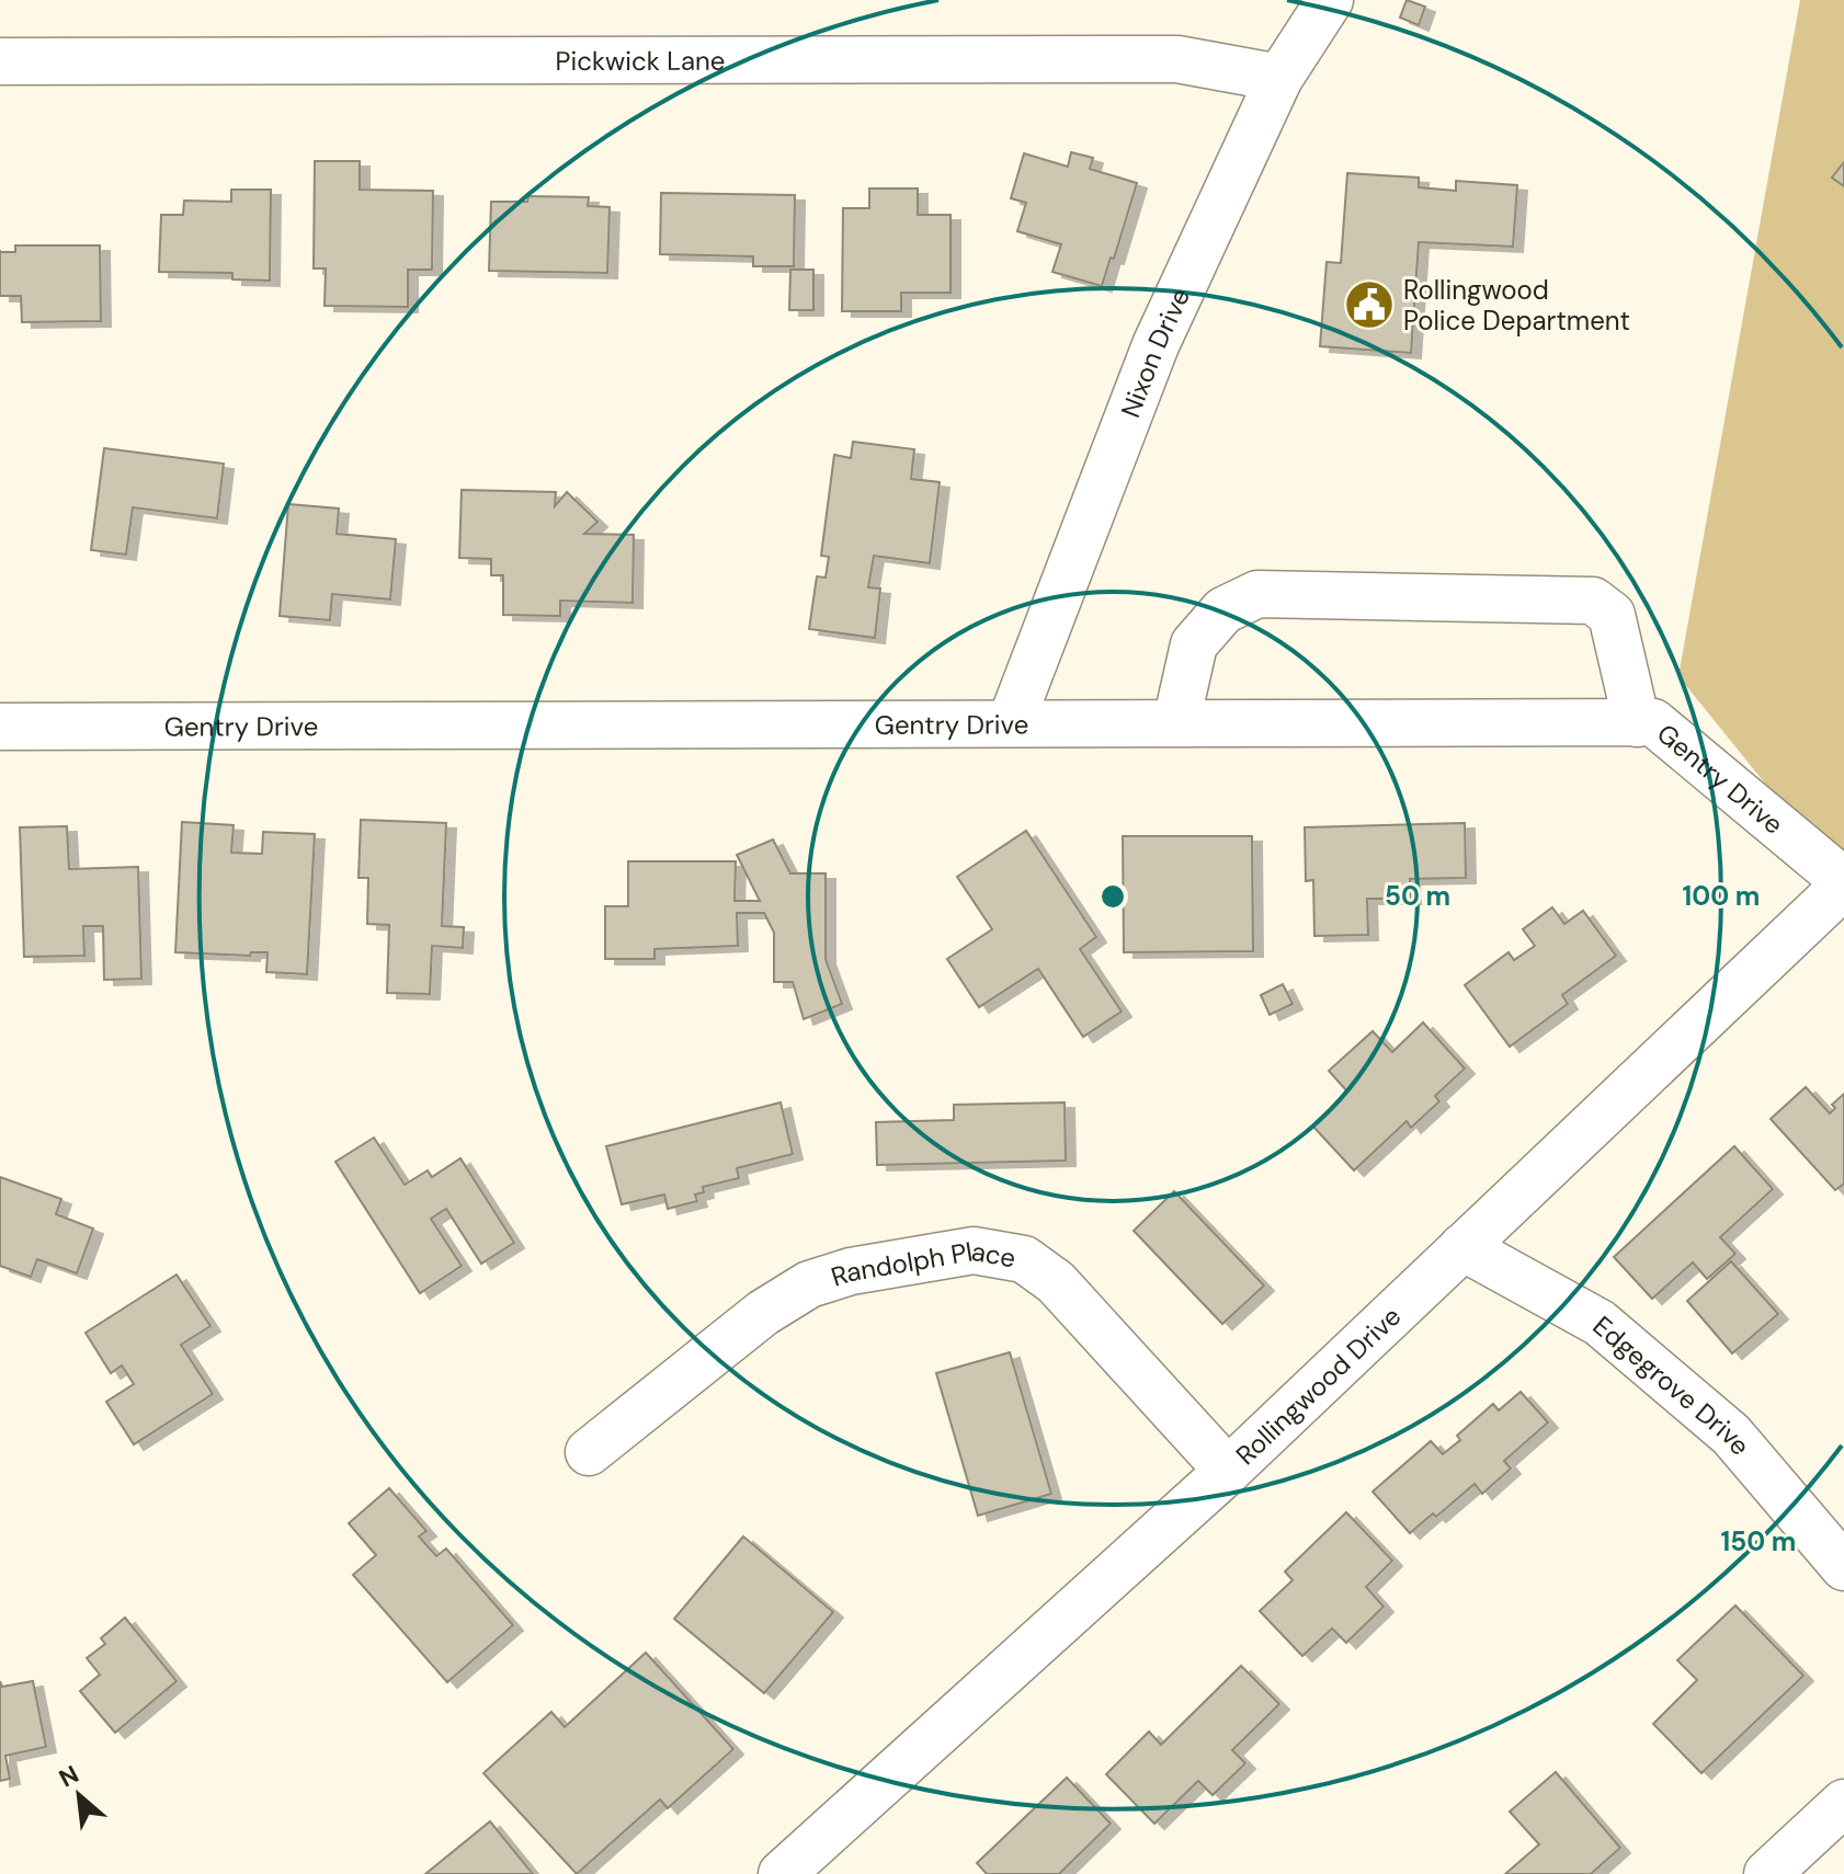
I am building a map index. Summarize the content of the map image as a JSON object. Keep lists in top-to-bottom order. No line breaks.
{"streets":{"street":["Pickwick Lane","Nixon Drive","Gentry Drive","Randolph Place","Rollingwood Drive","Edgegrove Drive"]},"crossings":[["Pickwick Lane","Nixon Drive"],["Nixon Drive","Gentry Drive"],["Gentry Drive","Rollingwood Drive"],["Randolph Place","Rollingwood Drive"],["Rollingwood Drive","Edgegrove Drive"]],"places":{"public building":["Rollingwood Police Department"]},"north":"top left","rings":["50 m","100 m","150 m"]}
